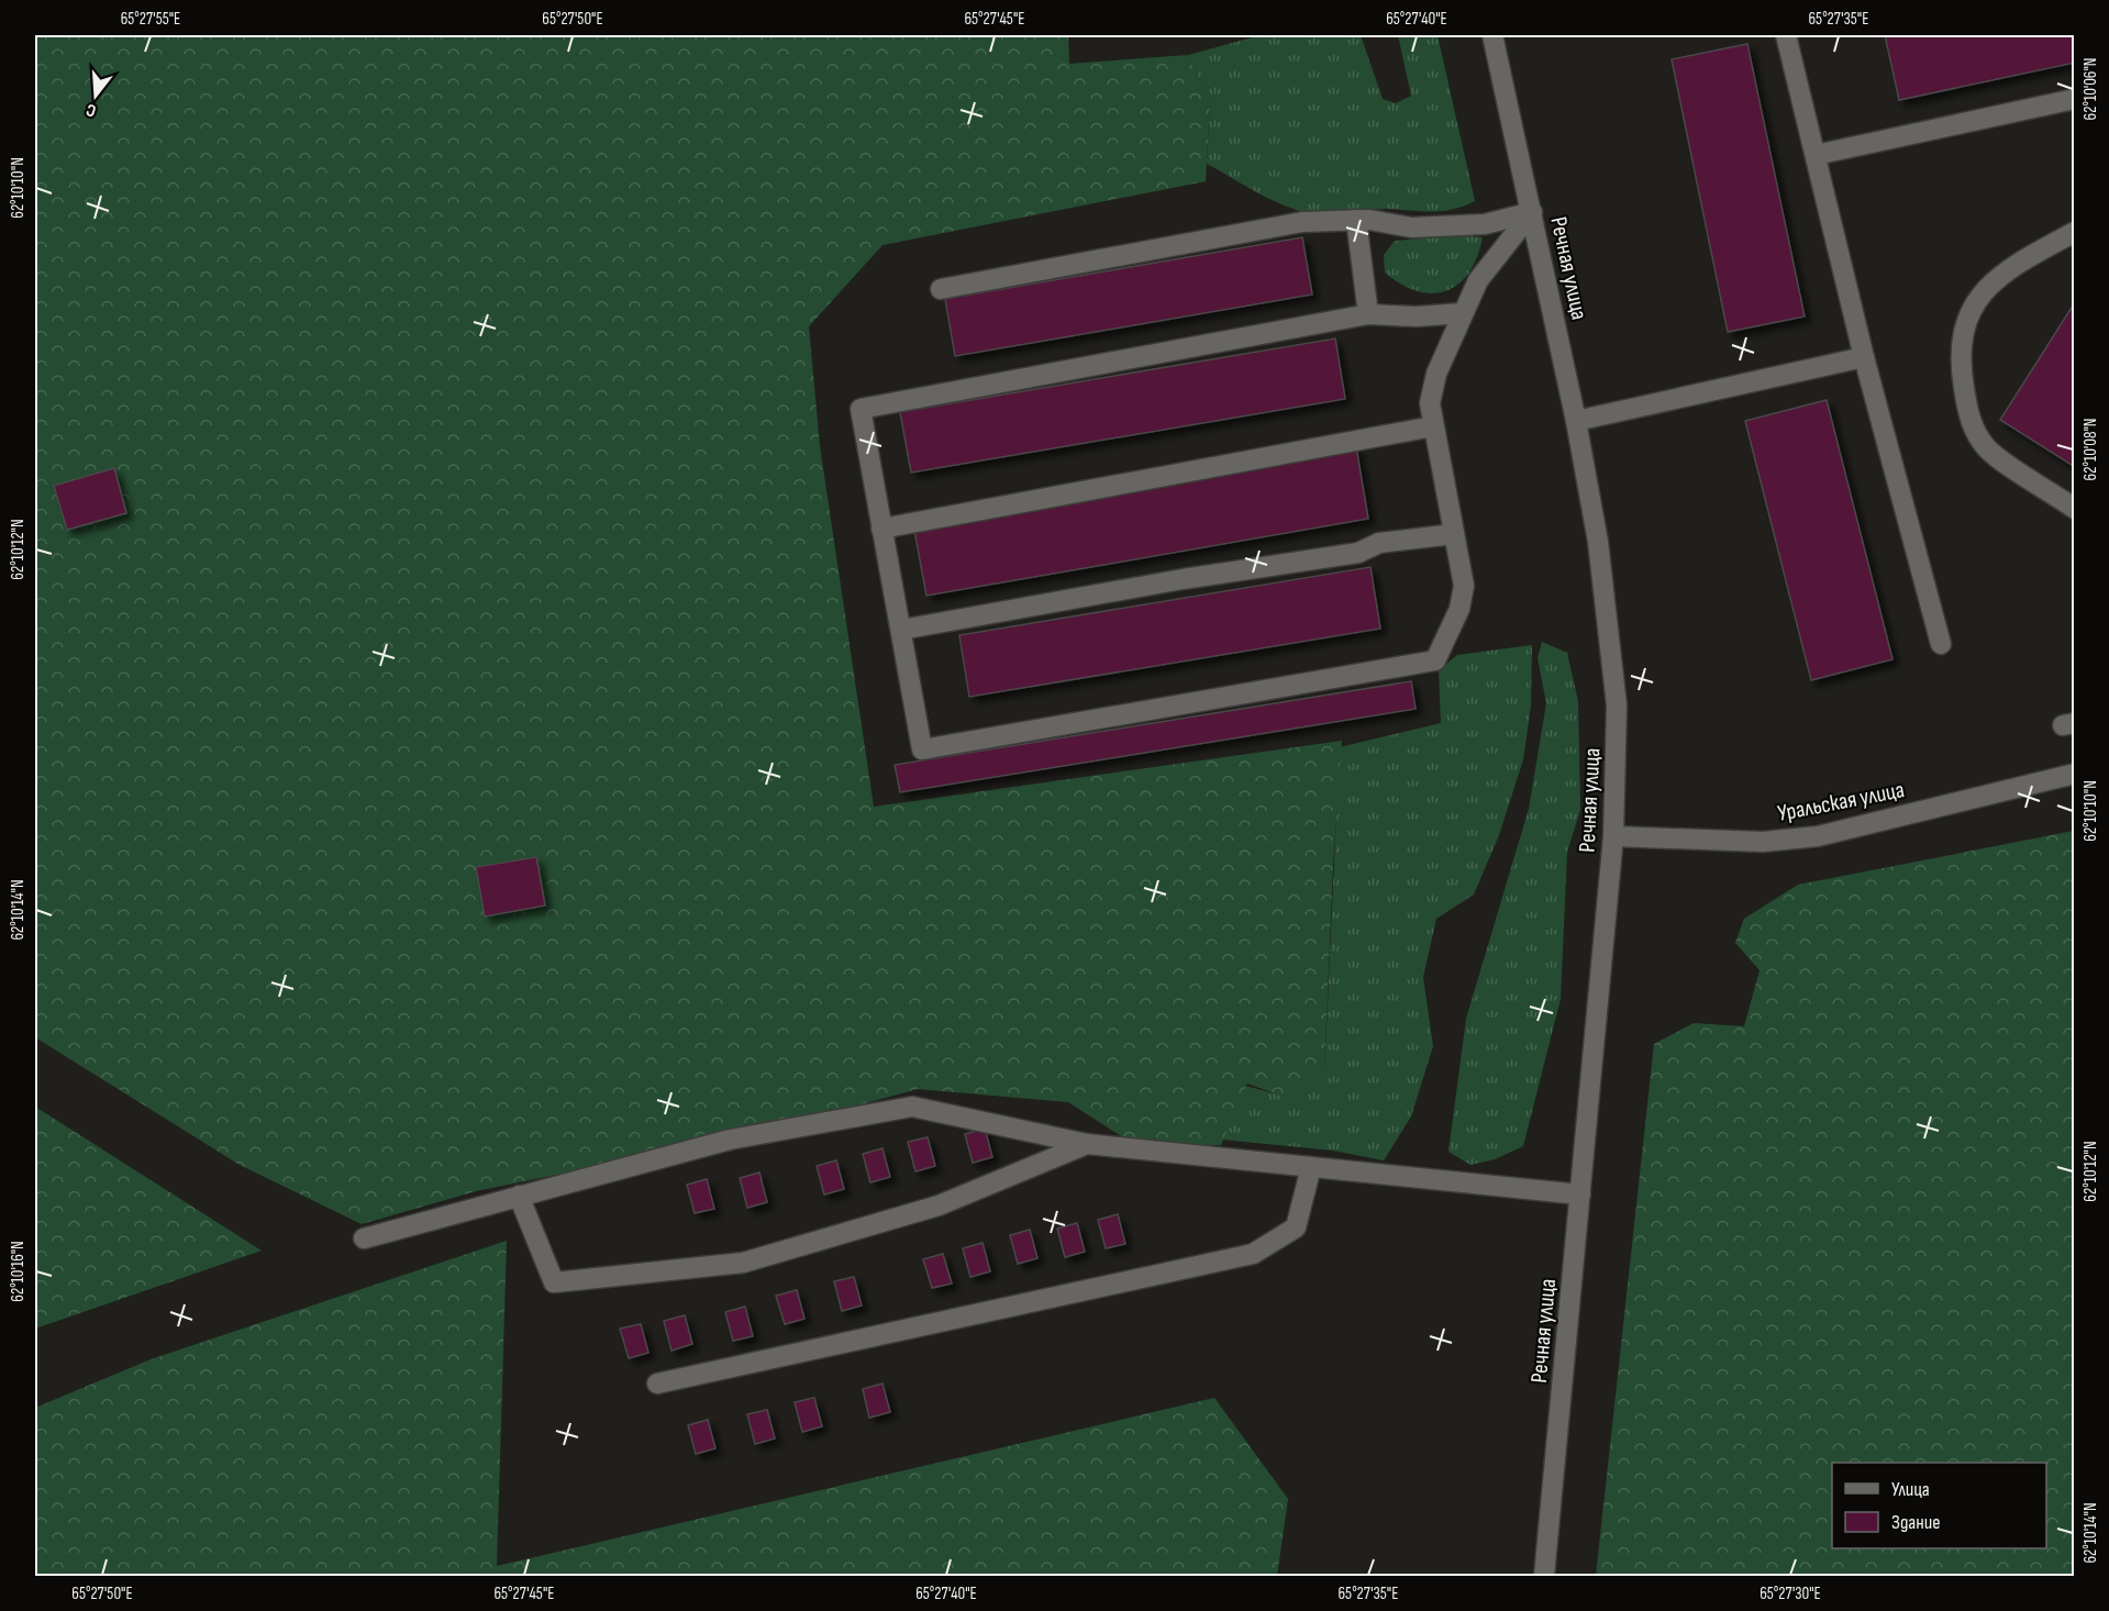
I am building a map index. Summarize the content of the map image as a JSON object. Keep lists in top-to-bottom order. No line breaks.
{"streets":{"street":["Речная улица","Уральская улица"]},"crossings":[["Речная улица","Уральская улица"]],"legend":["Улица","Здание"],"north":"bottom","coordinates":["65°27'55\"E","65°27'50\"E","65°27'45\"E","65°27'40\"E","65°27'35\"E","62°10'06\"N","62°10'10\"N","62°10'08\"N","62°10'12\"N","62°10'14\"N","62°10'16\"N","65°27'30\"E"]}
